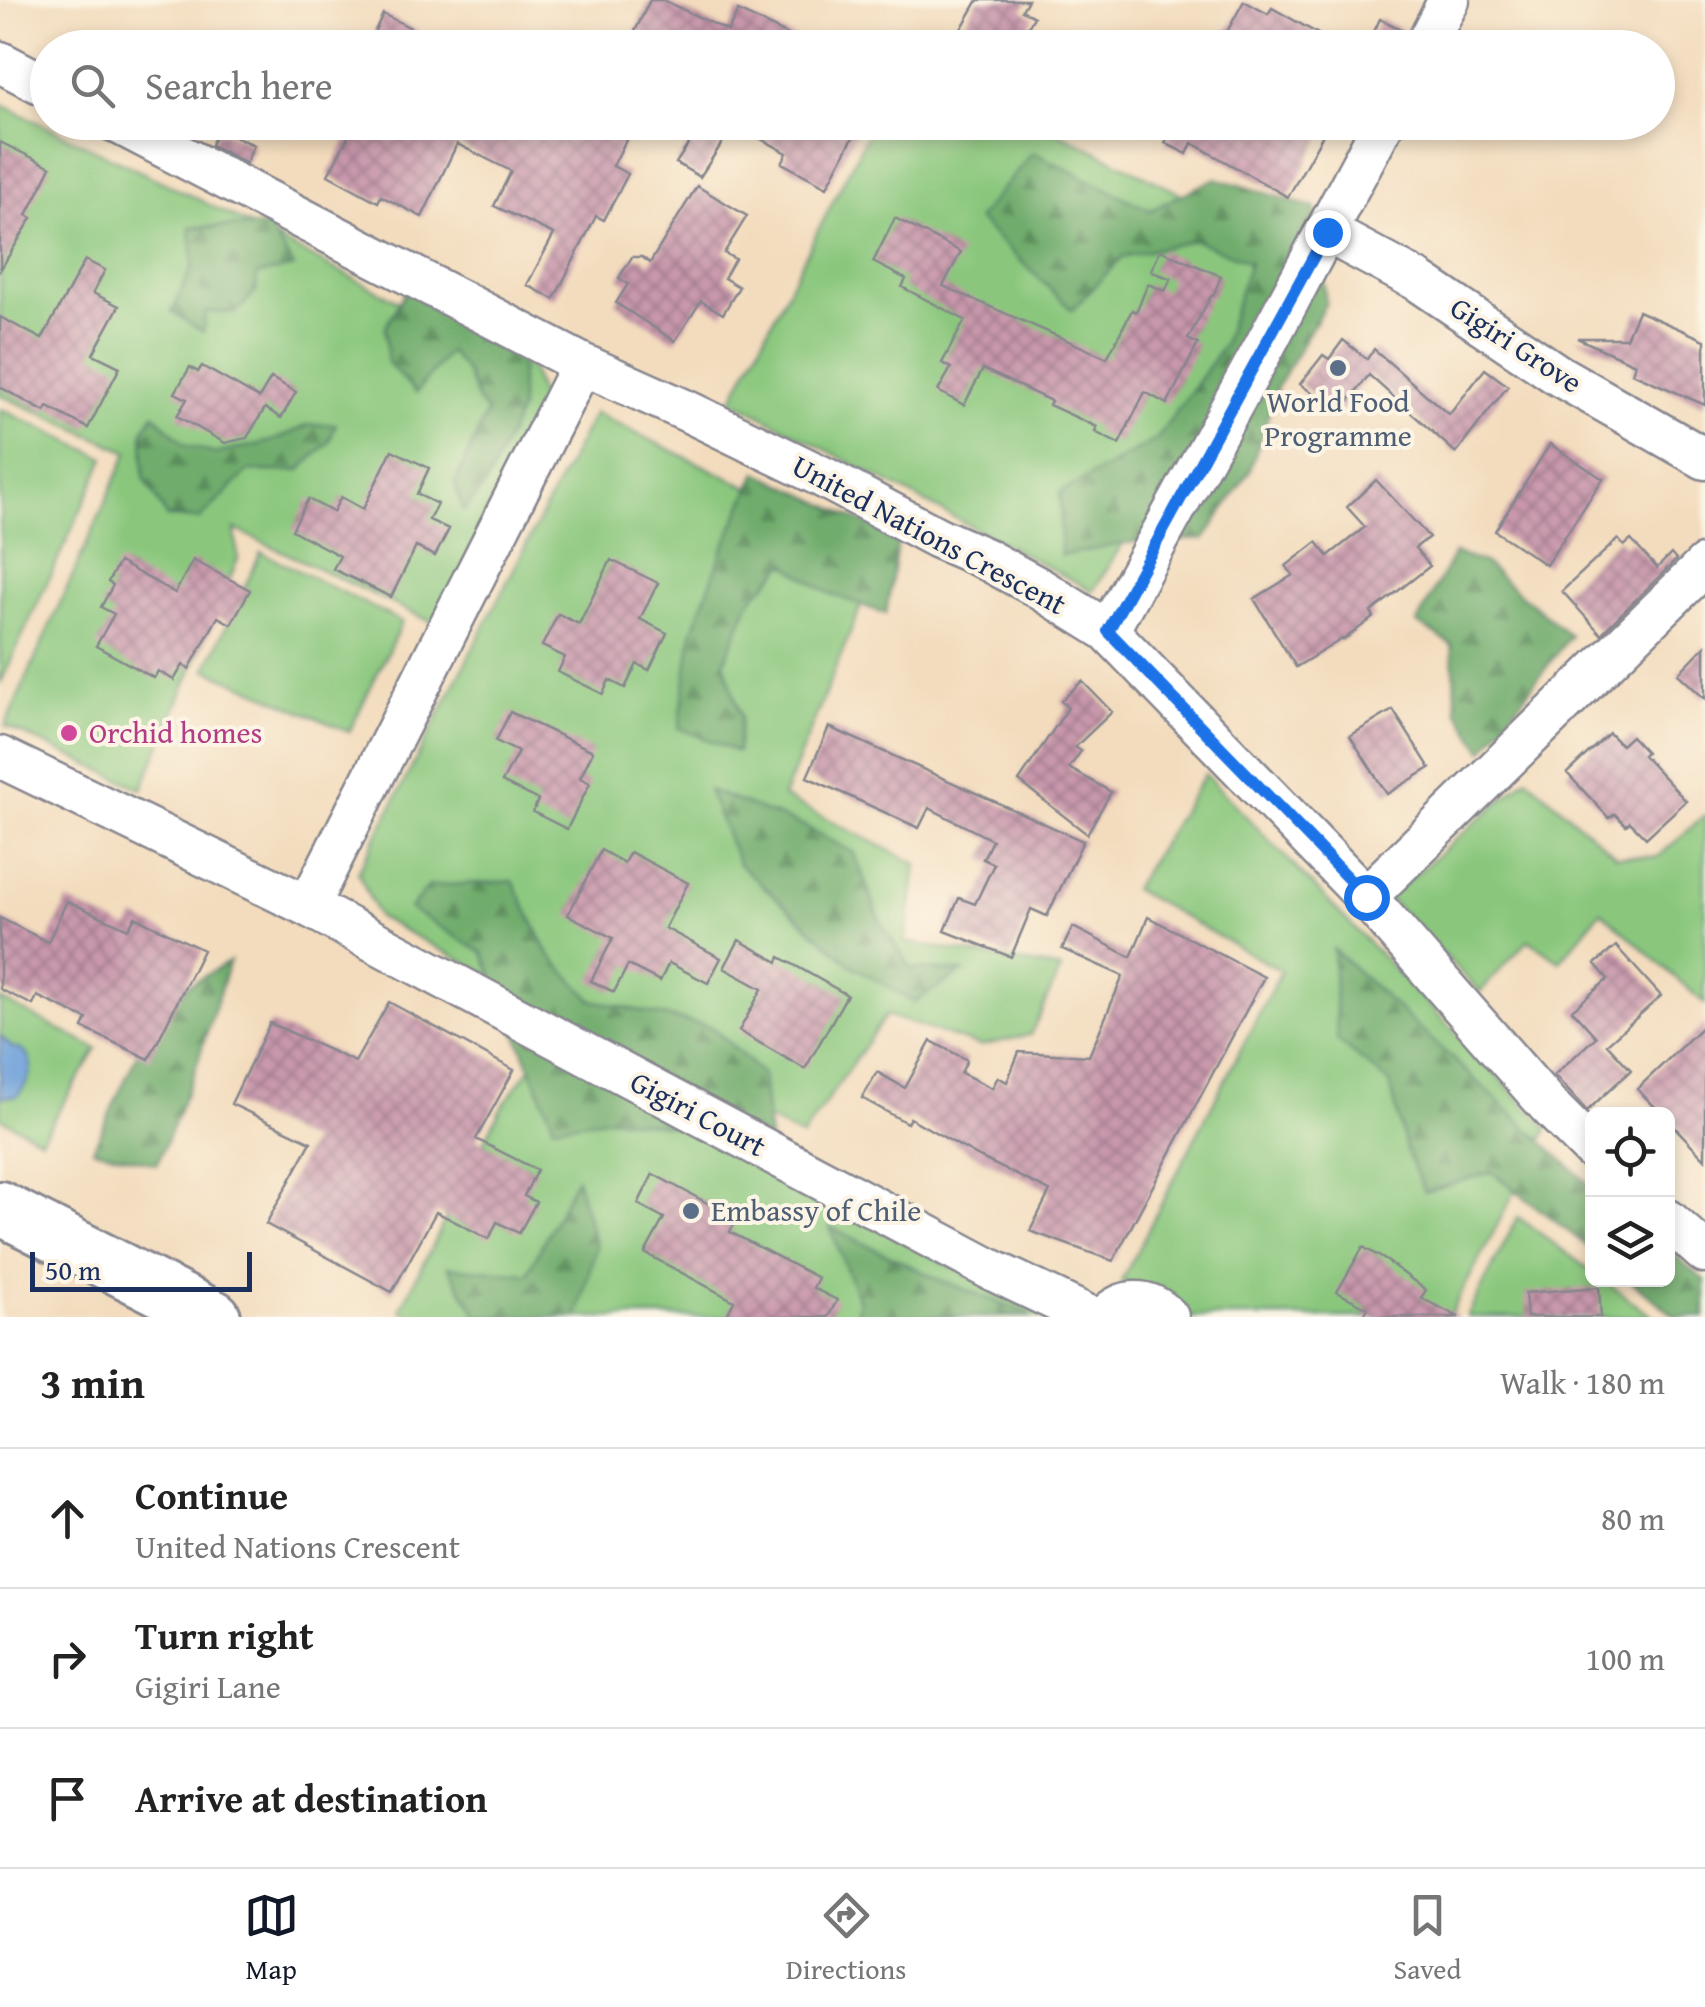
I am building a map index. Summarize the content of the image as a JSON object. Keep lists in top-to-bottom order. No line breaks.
{"streets":{"street":["Gigiri Grove","United Nations Crescent","Gigiri Court"]},"places":["World Food Programme","Orchid homes","Embassy of Chile"],"scale_bar":"50 m","page":{"search":"Search here","scale":"50 m","heading":["3 min","Walk · 180 m"],"list":[["Continue","United Nations Crescent","80 m"],["Turn right","Gigiri Lane","100 m"],"Arrive at destination"],"nav":["Map","Directions","Saved"]}}
